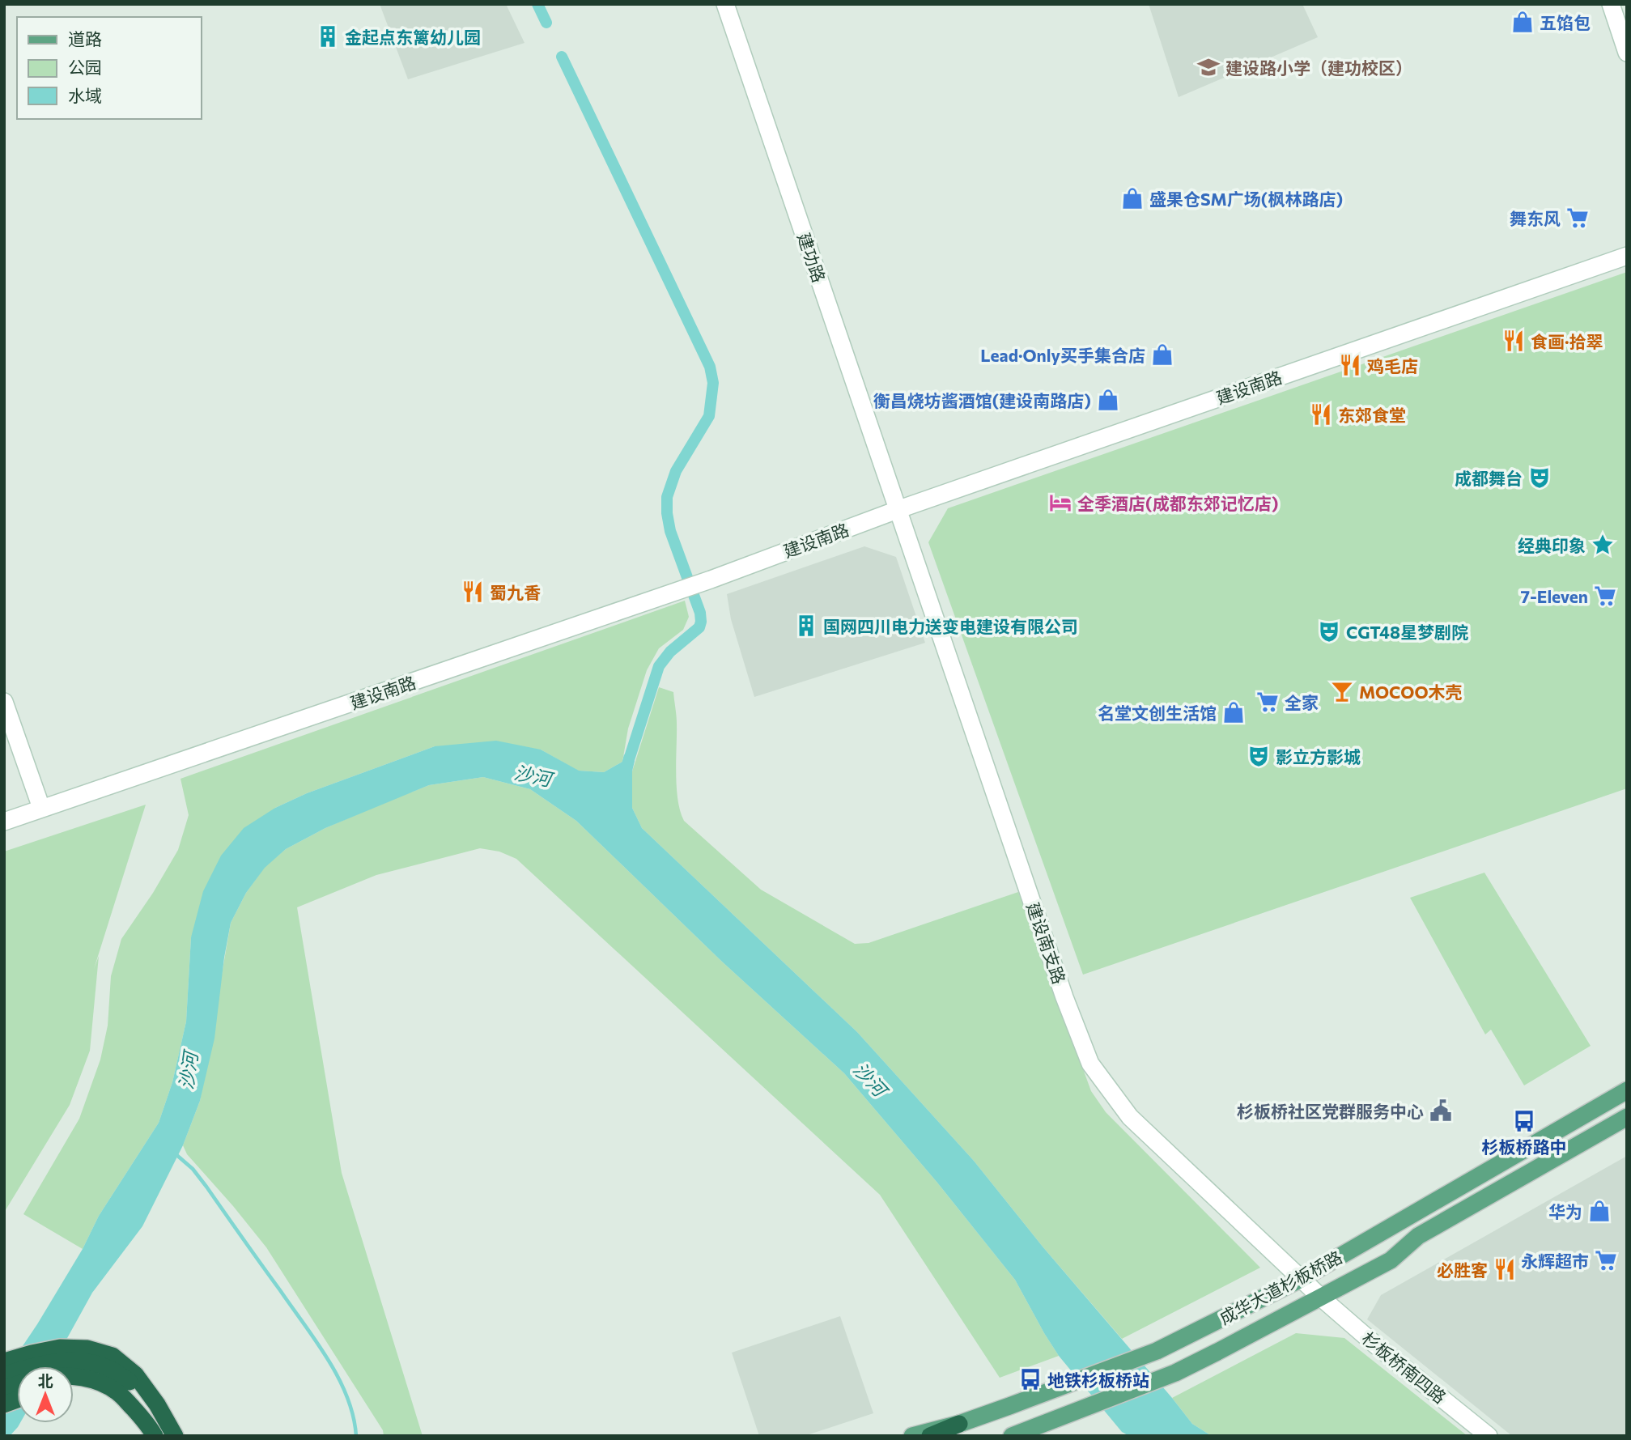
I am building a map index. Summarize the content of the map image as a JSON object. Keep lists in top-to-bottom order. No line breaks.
{"streets":{"main road":["成华大道杉板桥路"],"street":["建功路","建设南路","建设南支路","杉板桥南四路"]},"crossings":[["建功路","建设南路"],["建功路","建设南支路"],["建设南路","建设南支路"],["建设南支路","成华大道杉板桥路"],["建设南支路","杉板桥南四路"],["成华大道杉板桥路","杉板桥南四路"]],"water":["沙河"],"places":{"shop":["五馅包","盛果仓SM广场(枫林路店)","Lead·Only买手集合店","衡昌烧坊酱酒馆(建设南路店)","名堂文创生活馆","华为"],"building":["金起点东篱幼儿园","国网四川电力送变电建设有限公司"],"school or university":["建设路小学（建功校区）"],"supermarket":["舞东风","7-Eleven","全家","永辉超市"],"restaurant":["食画·拾翠","鸡毛店","东郊食堂","蜀九香","必胜客"],"theatre":["成都舞台","CGT48星梦剧院","影立方影城"],"hotel":["全季酒店(成都东郊记忆店)"],"place":["经典印象"],"bar":["MOCOO木壳"],"public building":["杉板桥社区党群服务中心"],"bus stop":["杉板桥路中","地铁杉板桥站"]},"legend":["道路","公园","水域"],"north":"top"}
